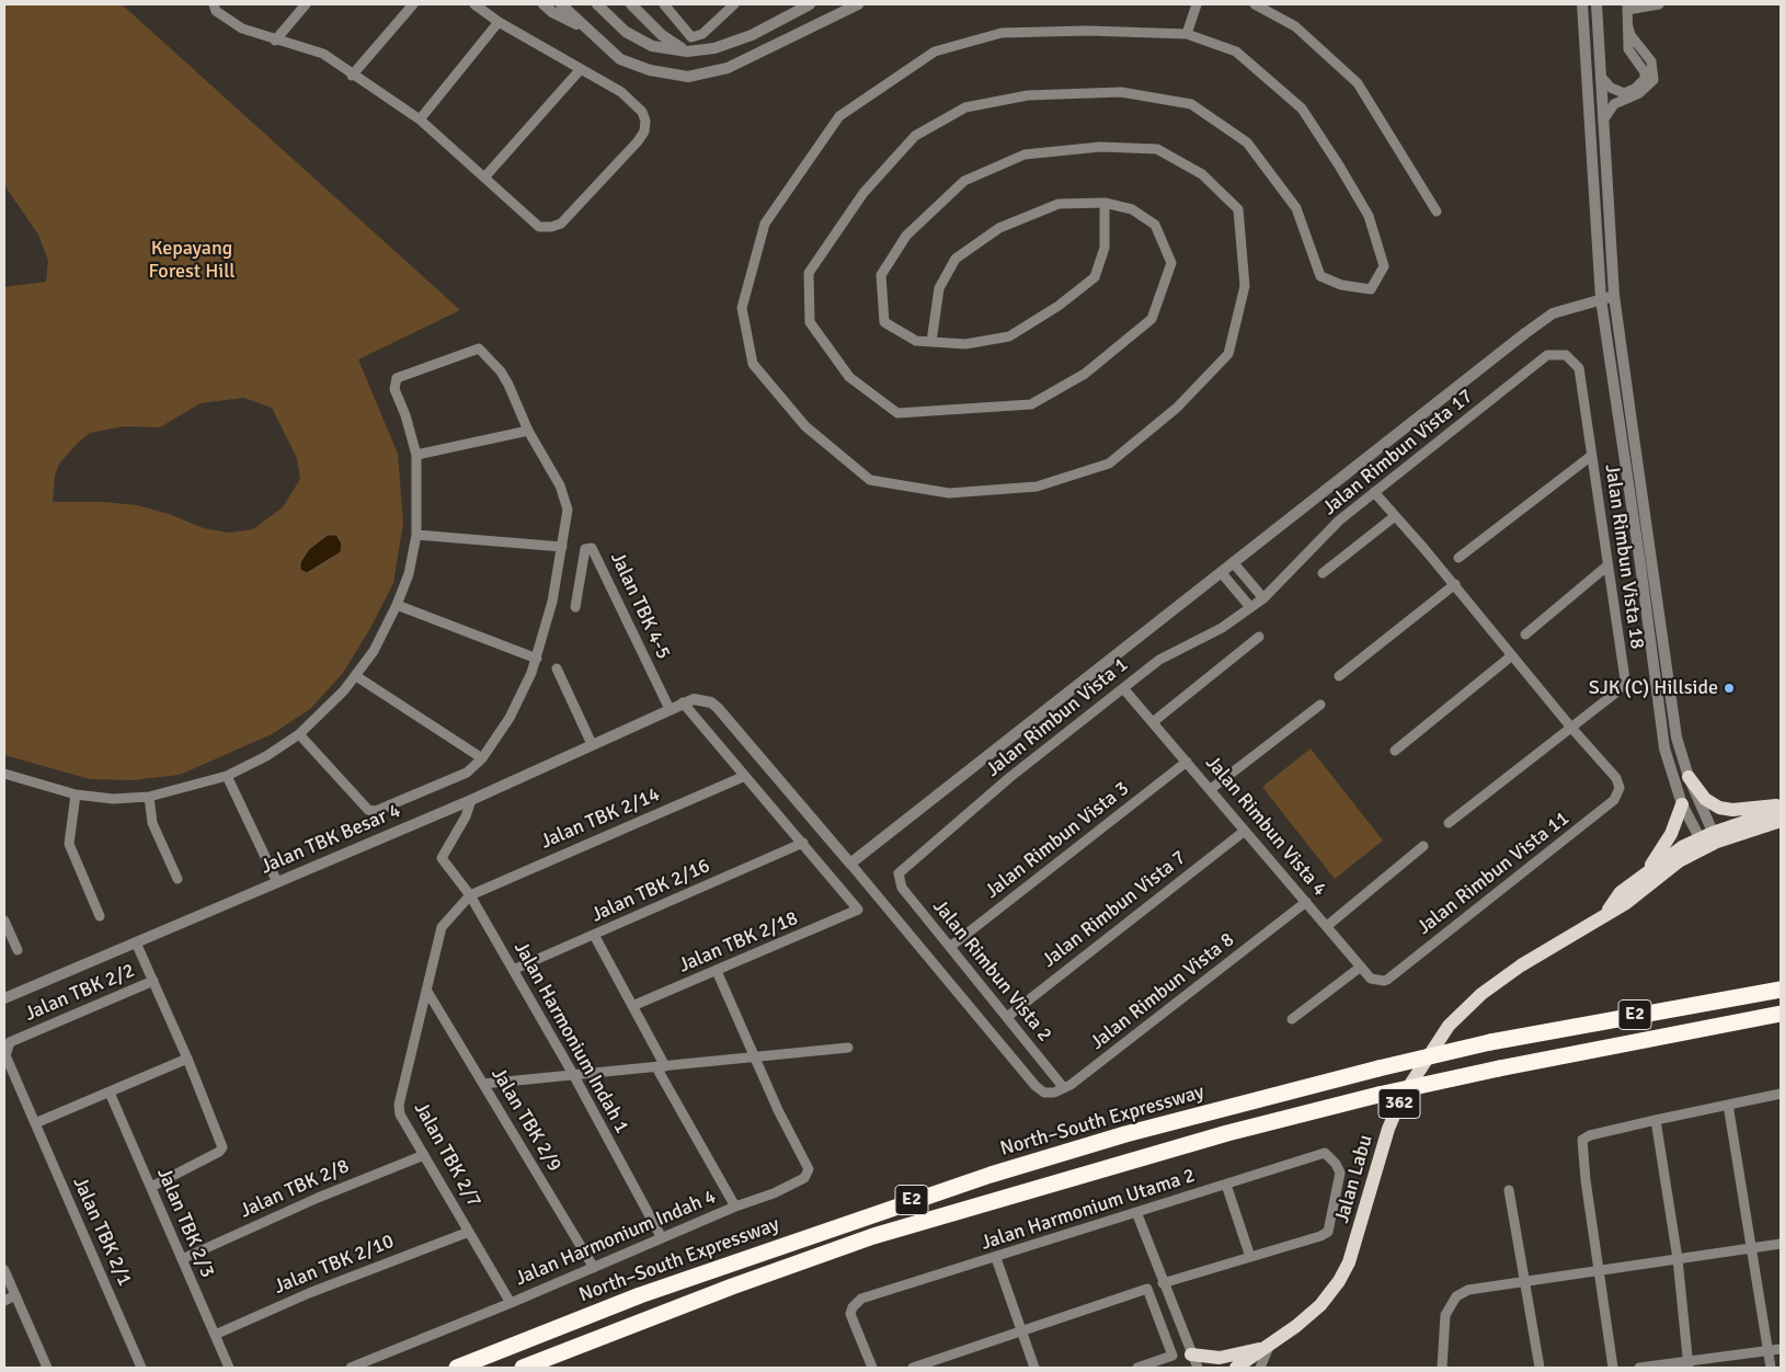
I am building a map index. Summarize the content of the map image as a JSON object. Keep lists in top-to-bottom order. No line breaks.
{"streets":{"highway":["E2","North–South Expressway"],"main road":["362","Jalan Labu"],"street":["Jalan Rimbun Vista 17","Jalan Rimbun Vista 18","Jalan TBK 4-5","Jalan Rimbun Vista 1","Jalan TBK 2/14","Jalan Rimbun Vista 4","Jalan TBK Besar 4","Jalan Rimbun Vista 3","Jalan Rimbun Vista 11","Jalan TBK 2/16","Jalan Rimbun Vista 7","Jalan TBK 2/18","Jalan Rimbun Vista 2","Jalan Rimbun Vista 8","Jalan TBK 2/2","Jalan Harmonium Indah 1","Jalan TBK 2/9","Jalan TBK 2/7","Jalan TBK 2/8","Jalan Harmonium Utama 2","Jalan TBK 2/3","Jalan TBK 2/1","Jalan Harmonium Indah 4","Jalan TBK 2/10"]},"crossings":[["Jalan Rimbun Vista 17","Jalan Rimbun Vista 18"],["Jalan Rimbun Vista 17","Jalan Rimbun Vista 1"],["Jalan Rimbun Vista 18","Jalan Rimbun Vista 11"],["Jalan TBK 4-5","Jalan TBK Besar 4"],["Jalan Rimbun Vista 1","Jalan Rimbun Vista 4"],["Jalan Rimbun Vista 1","Jalan Rimbun Vista 2"],["Jalan TBK 2/14","Jalan Harmonium Indah 1"],["Jalan TBK 2/14","Jalan TBK 2/7"],["Jalan Rimbun Vista 4","Jalan Rimbun Vista 3"],["Jalan Rimbun Vista 4","Jalan Rimbun Vista 11"],["Jalan Rimbun Vista 4","Jalan Rimbun Vista 7"],["Jalan Rimbun Vista 4","Jalan Rimbun Vista 8"],["Jalan TBK Besar 4","Jalan Harmonium Indah 1"],["Jalan Rimbun Vista 3","Jalan Rimbun Vista 2"],["Jalan TBK 2/16","Jalan TBK 2/18"],["Jalan TBK 2/16","Jalan Harmonium Indah 1"],["Jalan Rimbun Vista 7","Jalan Rimbun Vista 2"],["Jalan Rimbun Vista 2","Jalan Rimbun Vista 8"],["Jalan TBK 2/2","Jalan TBK 2/1"],["Jalan Harmonium Indah 1","Jalan TBK 2/7"],["Jalan Harmonium Indah 1","Jalan Harmonium Indah 4"],["Jalan TBK 2/9","Jalan TBK 2/7"],["Jalan TBK 2/9","Jalan Harmonium Indah 4"],["Jalan TBK 2/7","Jalan TBK 2/8"],["Jalan TBK 2/7","Jalan Harmonium Indah 4"],["Jalan TBK 2/7","Jalan TBK 2/10"],["Jalan TBK 2/8","Jalan TBK 2/3"],["Jalan TBK 2/3","Jalan TBK 2/10"]],"parks":["Kepayang Forest Hill"],"places":["SJK (C) Hillside"]}
